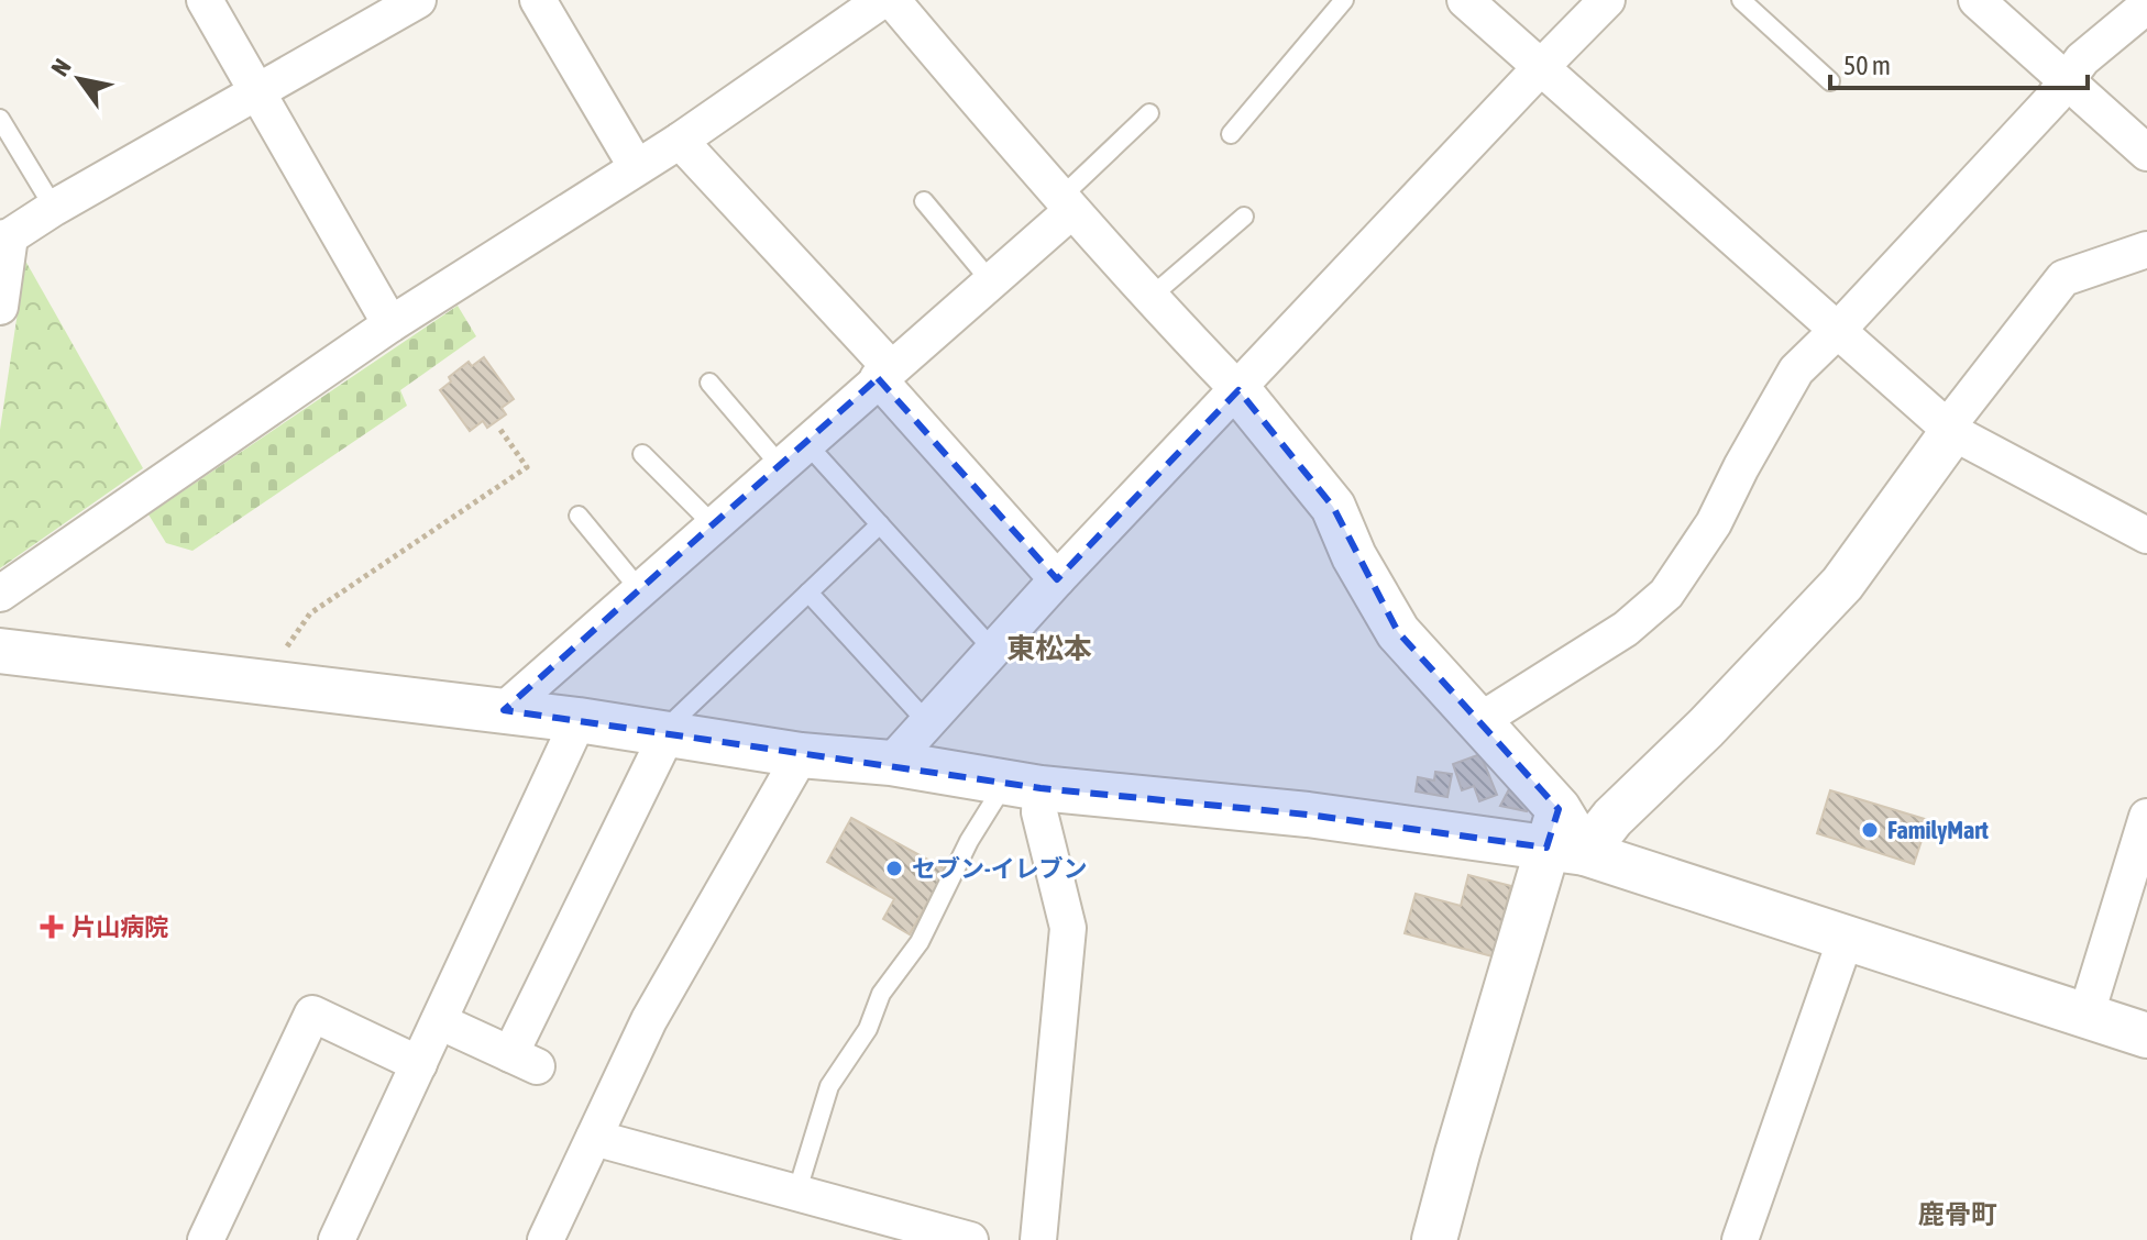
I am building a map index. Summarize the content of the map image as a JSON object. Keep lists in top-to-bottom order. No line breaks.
{"districts":["東松本","鹿骨町"],"places":{"other":["FamilyMart","セブン-イレブン"],"health":["片山病院"]},"scale_bar":"50 m","north":"top left"}
